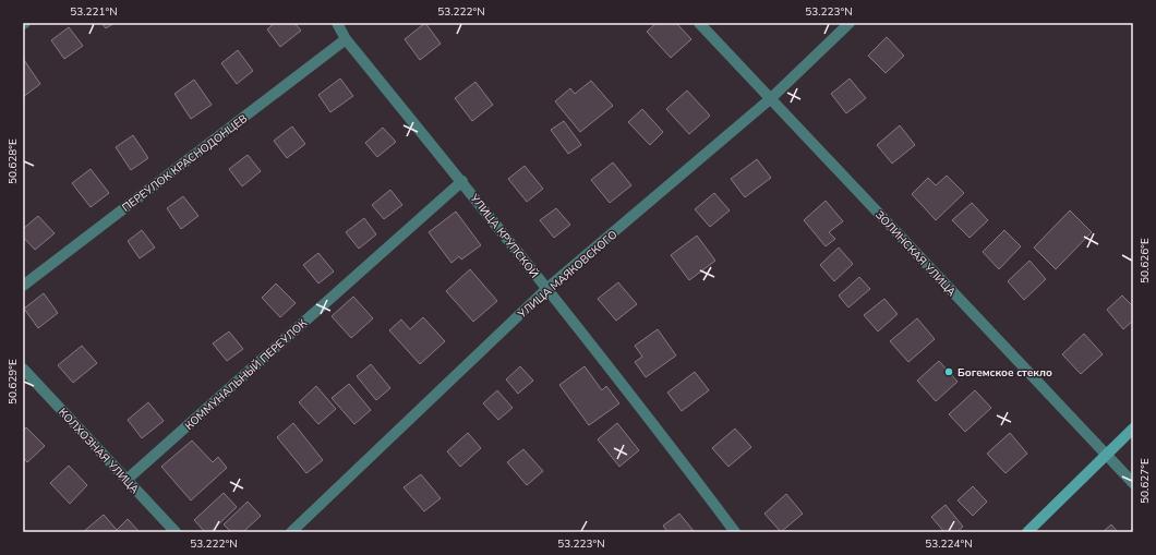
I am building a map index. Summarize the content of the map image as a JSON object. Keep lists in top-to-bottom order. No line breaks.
{"streets":{"street":["ПЕРЕУЛОК КРАСНОДОНЦЕВ","УЛИЦА КРУПСКОЙ","ЗОЛИНСКАЯ УЛИЦА","УЛИЦА МАЯКОВСКОГО","КОММУНАЛЬНЫЙ ПЕРЕУЛОК","КОЛХОЗНАЯ УЛИЦА"]},"crossings":[["ПЕРЕУЛОК КРАСНОДОНЦЕВ","УЛИЦА КРУПСКОЙ"],["УЛИЦА КРУПСКОЙ","УЛИЦА МАЯКОВСКОГО"],["УЛИЦА КРУПСКОЙ","КОММУНАЛЬНЫЙ ПЕРЕУЛОК"],["ЗОЛИНСКАЯ УЛИЦА","УЛИЦА МАЯКОВСКОГО"],["КОММУНАЛЬНЫЙ ПЕРЕУЛОК","КОЛХОЗНАЯ УЛИЦА"]],"places":["Богемское стекло"],"coordinates":["53.221°N","53.222°N","53.223°N","50.628°E","50.626°E","50.629°E","50.627°E","53.224°N"]}
